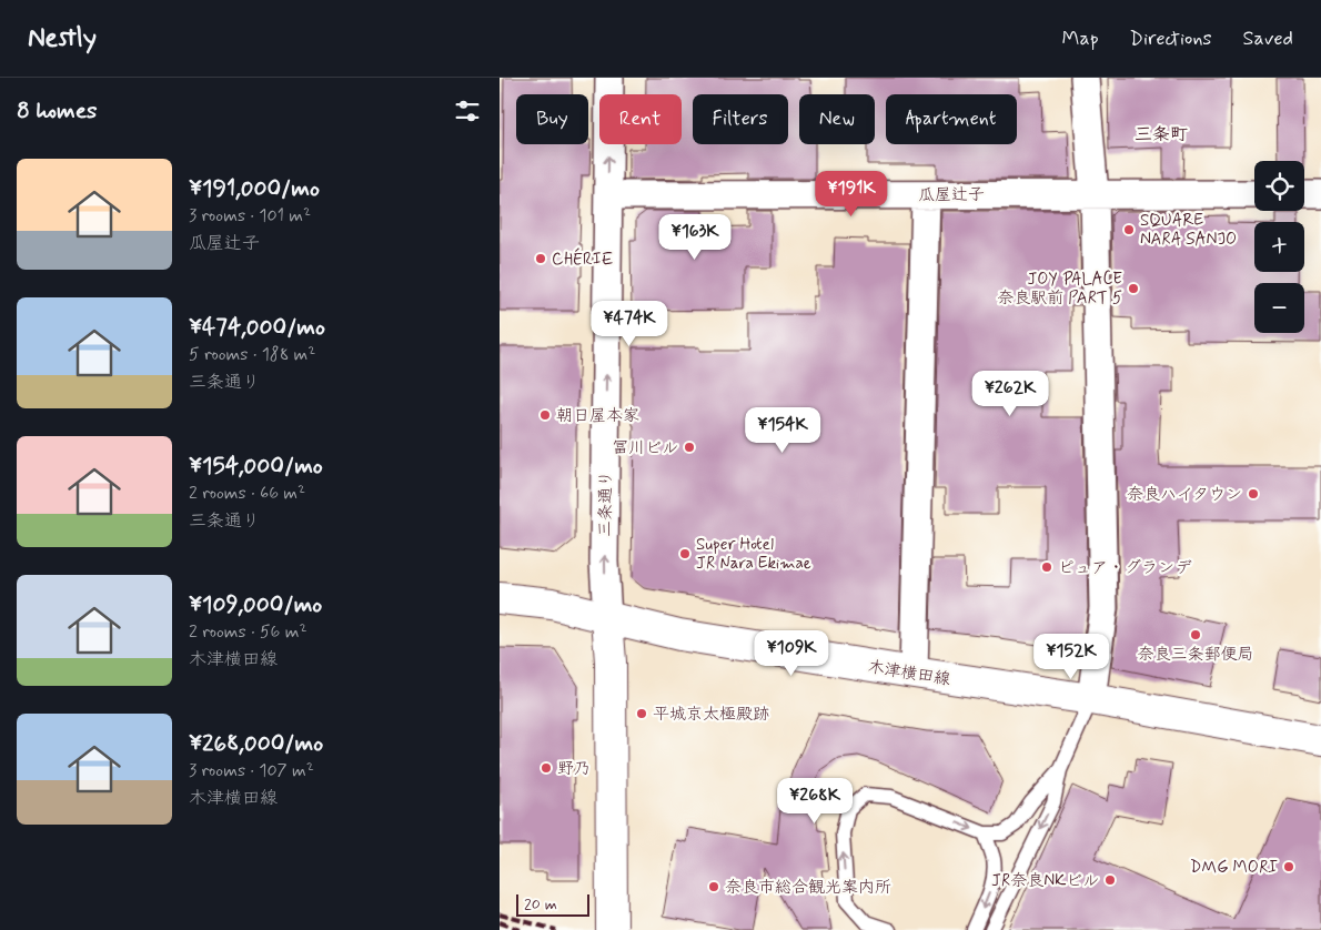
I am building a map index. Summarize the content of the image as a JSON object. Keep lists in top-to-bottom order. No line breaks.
{"streets":{"main road":["三条通り","木津横田線"],"street":["瓜屋辻子"]},"crossings":[["瓜屋辻子","三条通り"],["三条通り","木津横田線"]],"one_way":["三条通り"],"districts":["三条町"],"places":["SQUARE NARA SANJO","CHÉRIE","JOY PALACE 奈良駅前 PART 5","朝日屋本家","冨川ビル","奈良ハイタウン","Super Hotel JR Nara Ekimae","ピュア・グランデ","奈良三条郵便局","平城京太極殿跡","野乃","DMG MORI","JR奈良NKビル","奈良市総合観光案内所"],"scale_bar":"20 m","page":{"header":"Nestly","nav":["Map","Directions","Saved"],"heading":"8 homes","chip":["Buy","Rent","Filters","New","Apartment"],"list":[{"name":"¥191,000/mo","note":"3 rooms · 101 m² · 瓜屋辻子"},{"name":"¥474,000/mo","note":"5 rooms · 188 m² · 三条通り"},{"name":"¥154,000/mo","note":"2 rooms · 66 m² · 三条通り"},{"name":"¥109,000/mo","note":"2 rooms · 56 m² · 木津横田線"},{"name":"¥268,000/mo","note":"3 rooms · 107 m² · 木津横田線"}],"map_buttons":["+","−"],"price":["¥191K","¥163K","¥474K","¥262K","¥154K","¥109K","¥152K","¥268K"],"scale":"20 m"}}
